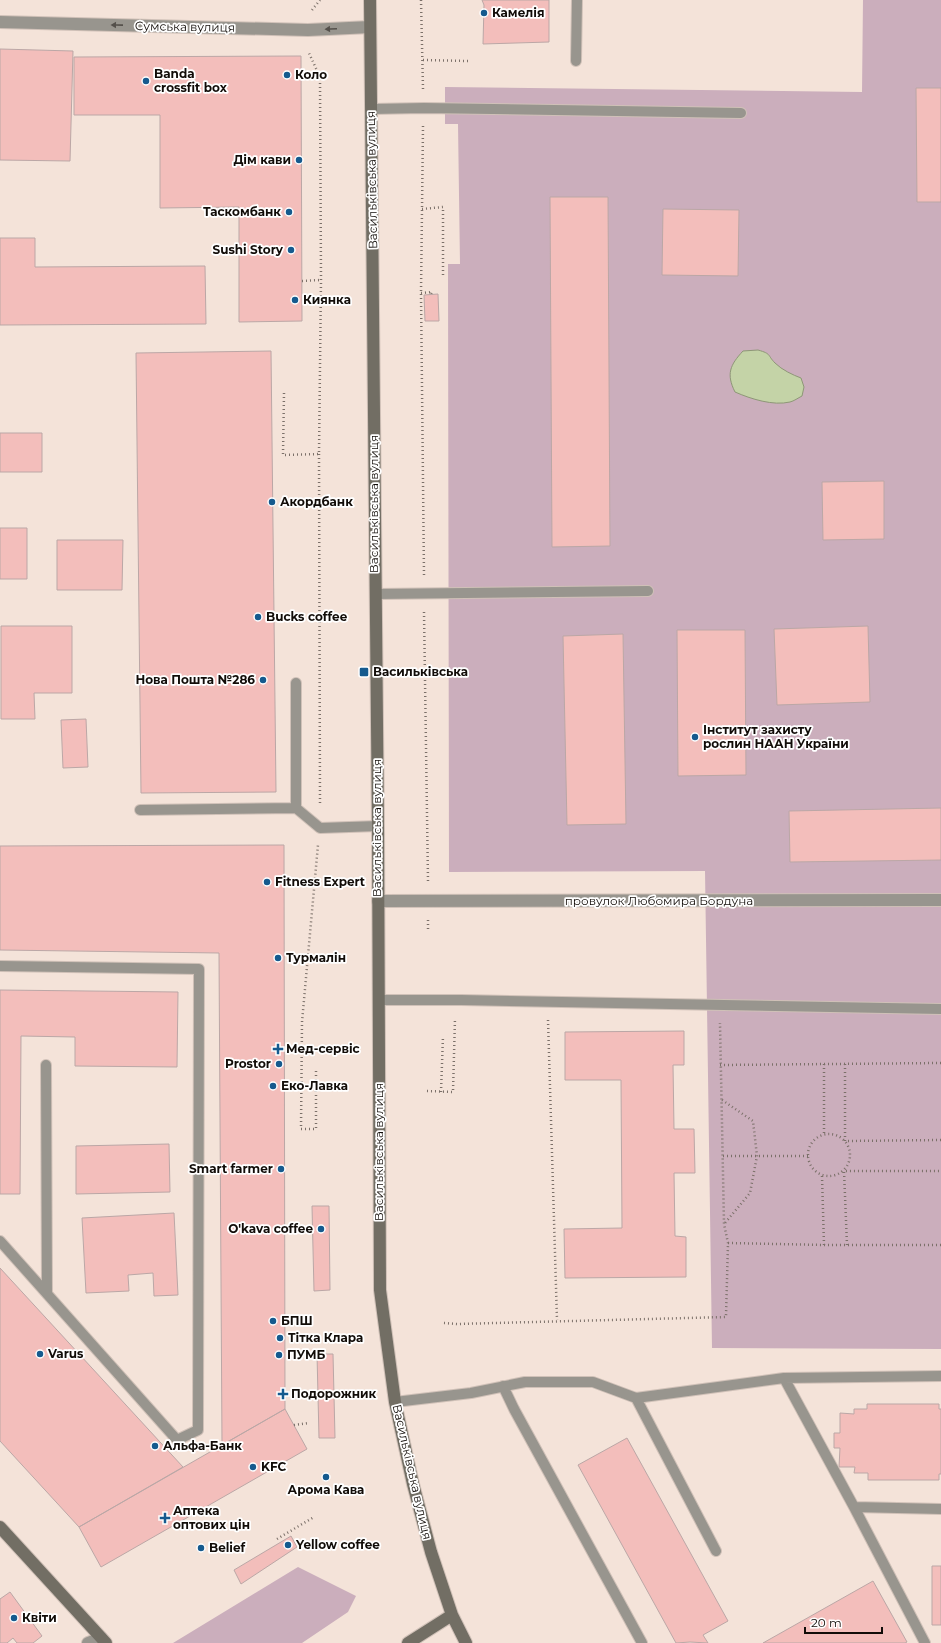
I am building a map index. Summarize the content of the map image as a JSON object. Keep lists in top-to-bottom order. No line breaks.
{"streets":{"main road":["Васильківська вулиця"],"street":["Сумська вулиця","провулок Любомира Бордуна"]},"crossings":[["Сумська вулиця","Васильківська вулиця"],["Васильківська вулиця","провулок Любомира Бордуна"]],"one_way":["Сумська вулиця"],"places":{"other":["Камелія","Коло","Banda crossfit box","Дім кави","Таскомбанк","Sushi Story","Киянка","Акордбанк","Bucks coffee","Нова Пошта №286","Інститут захисту рослин НААН України","Fitness Expert","Турмалін","Prostor","Еко-Лавка","Smart farmer","O'kava coffee","БПШ","Тітка Клара","Varus","ПУМБ","Альфа-Банк","KFC","Арома Кава","Yellow coffee","Belief","Квіти"],"transit":["Васильківська"],"health":["Мед-сервіс","Подорожник","Аптека оптових цін"]},"scale_bar":"20 m"}
